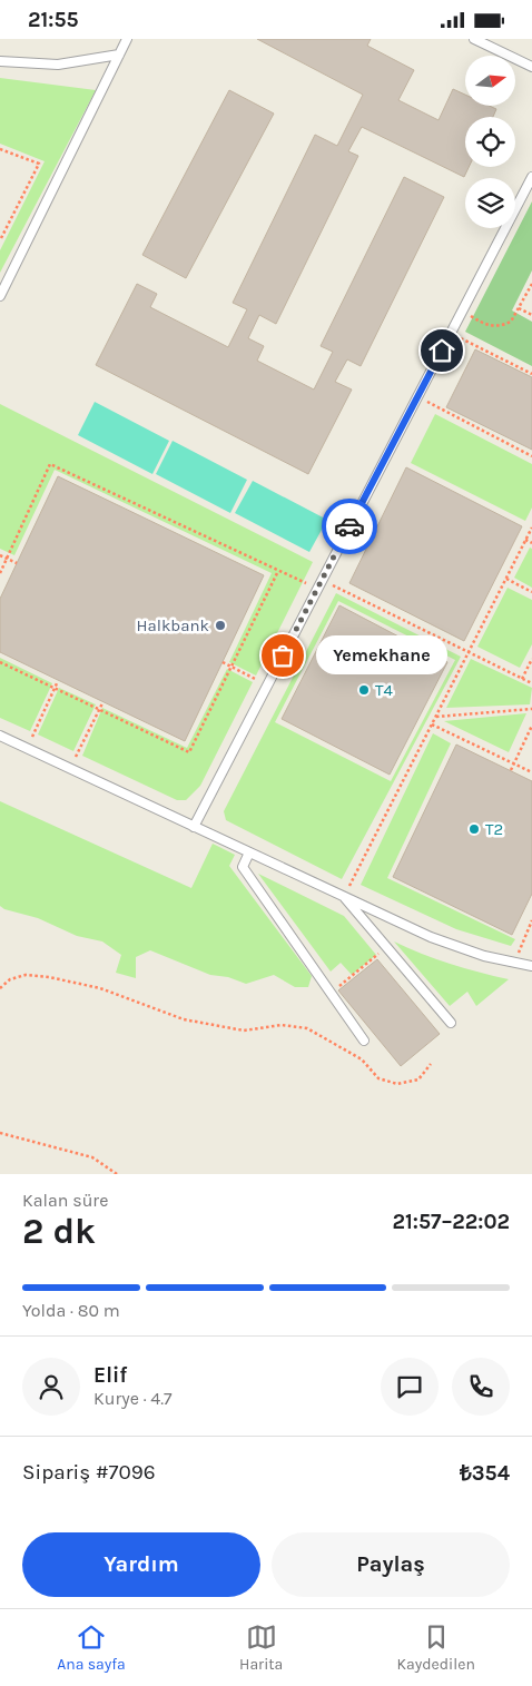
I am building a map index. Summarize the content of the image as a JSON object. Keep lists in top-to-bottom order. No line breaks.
{"places":["Halkbank","Yemekhane","T4","T2"],"north":"right","page":{"status":"21:55","bubble":"Yemekhane","heading":["2 dk","Kalan süre","21:57–22:02"],"panel":["Elif","Kurye · 4.7","Sipariş #7096","₺354"],"bar":"Yolda · 80 m","buttons":["Yardım","Paylaş"],"tabs":["Ana sayfa","Harita","Kaydedilen"]}}
